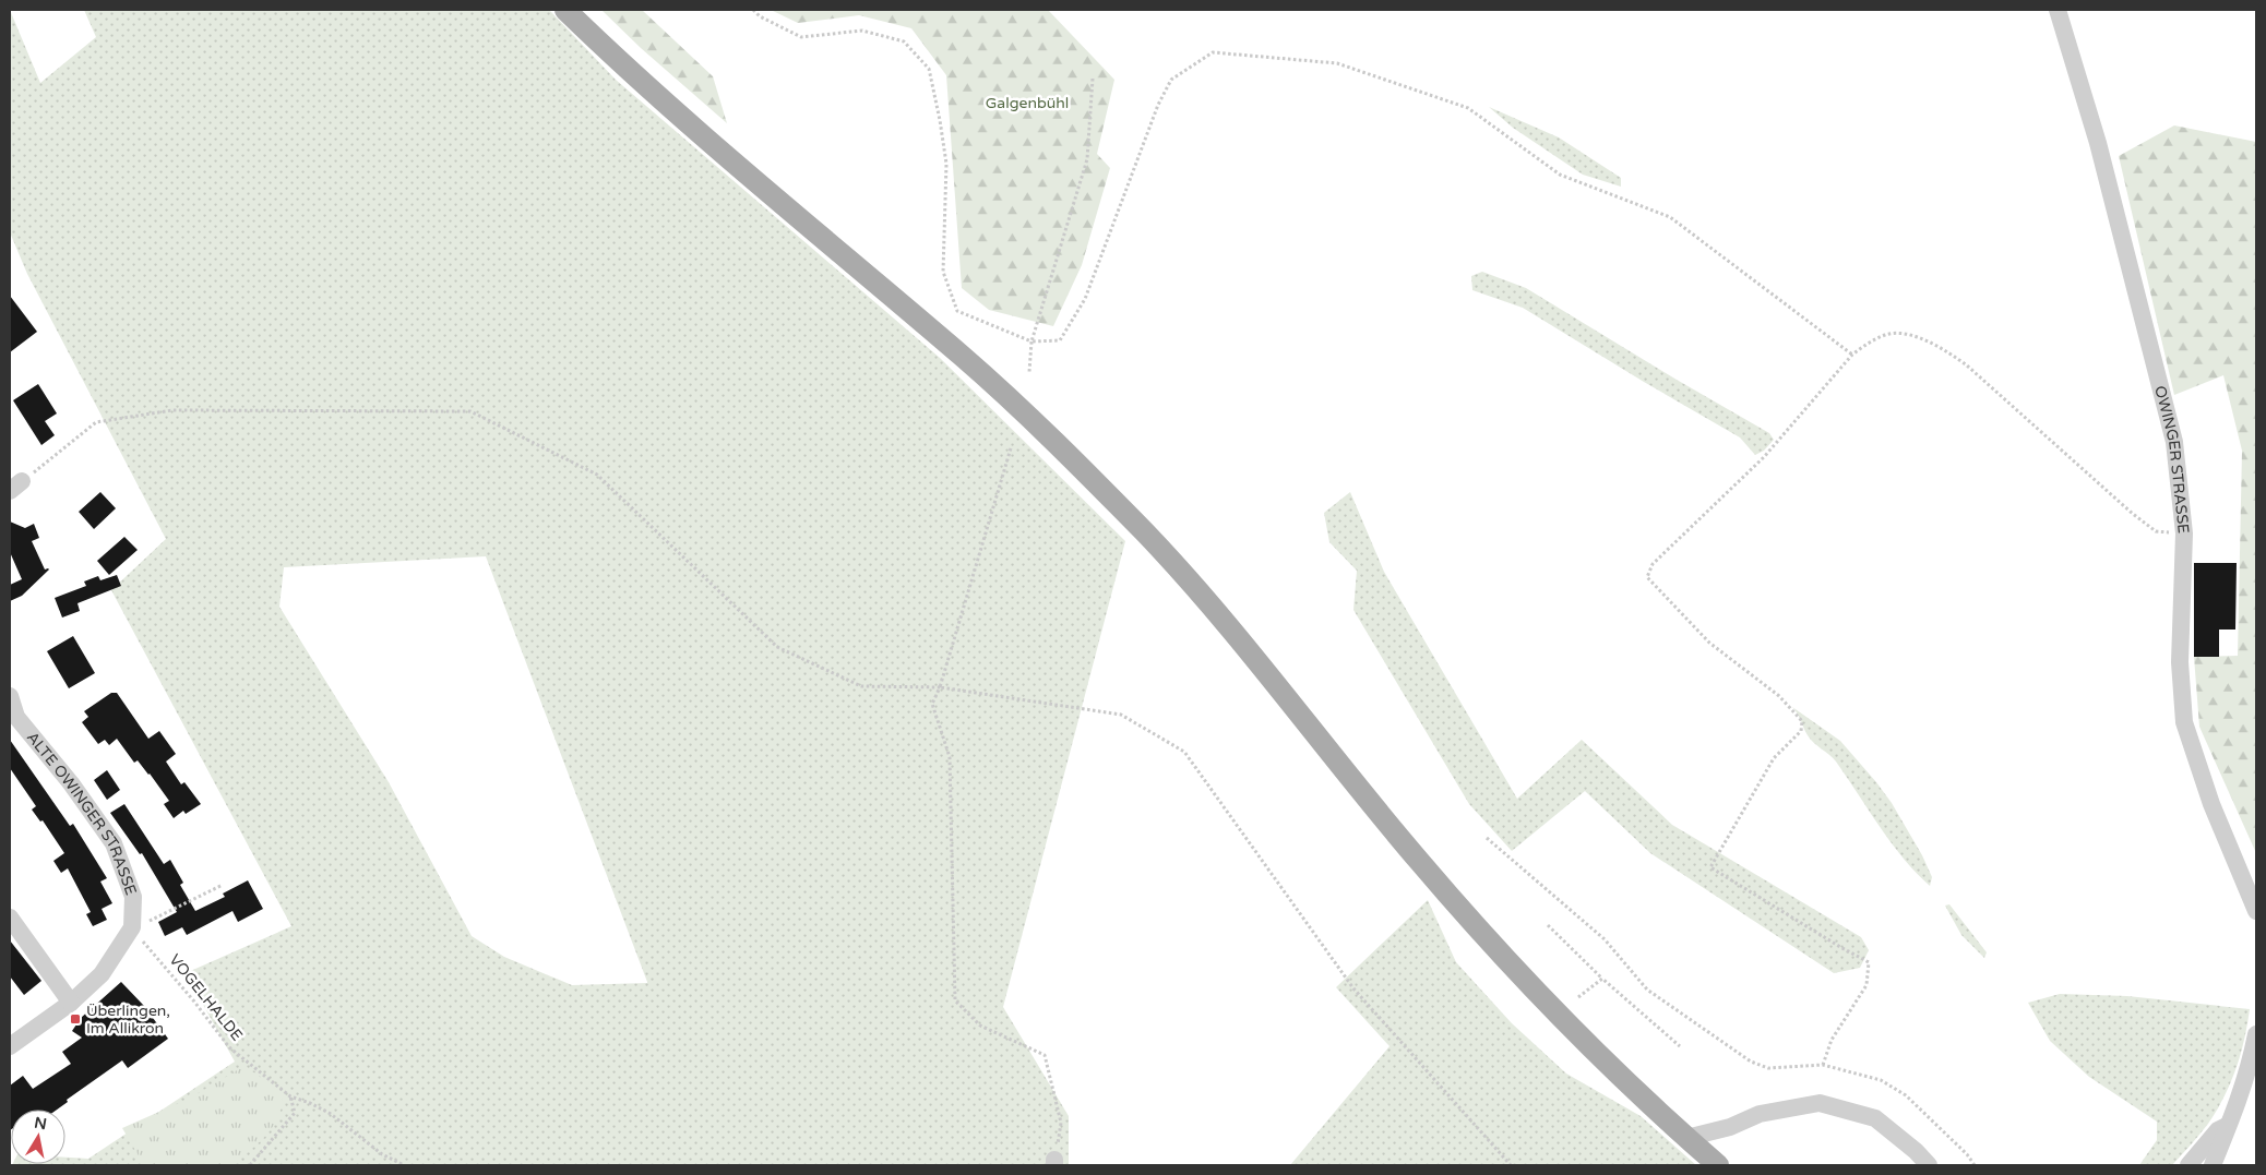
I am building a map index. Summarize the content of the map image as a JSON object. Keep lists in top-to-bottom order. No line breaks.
{"streets":{"street":["OWINGER STRASSE","ALTE OWINGER STRASSE"],"path":["VOGELHALDE"]},"crossings":[["ALTE OWINGER STRASSE","VOGELHALDE"]],"parks":["Galgenbühl"],"places":{"transit":["Überlingen, Im Allikron"]},"north":"top"}
